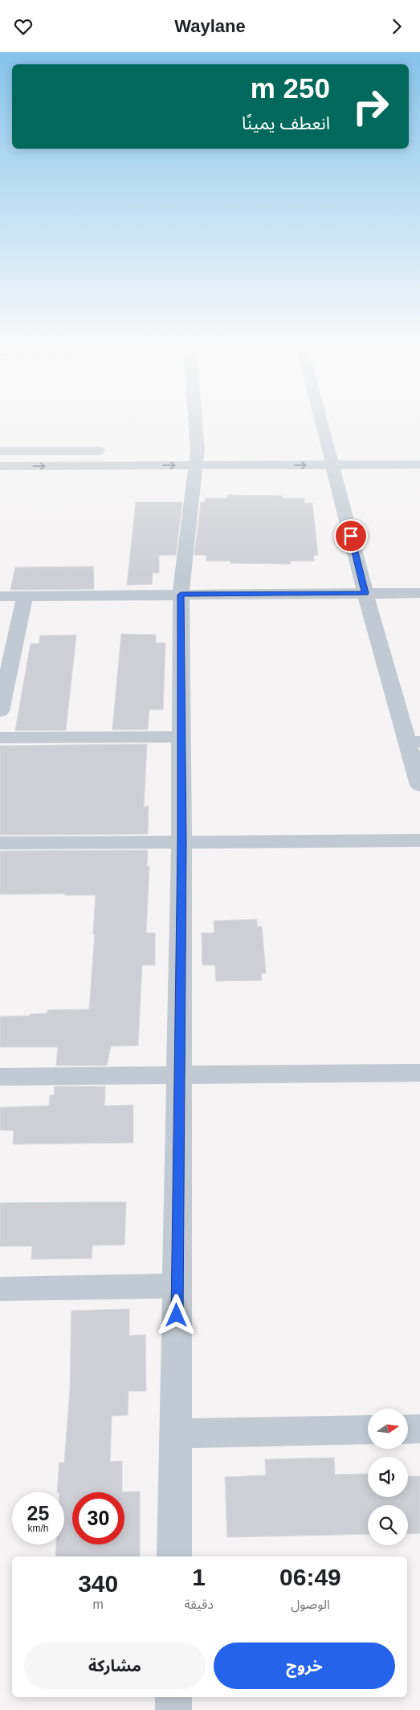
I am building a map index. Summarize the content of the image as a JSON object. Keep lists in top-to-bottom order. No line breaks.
{"north":"right","page":{"header":"Waylane","turn":["250 m","انعطف يمينًا"],"speed":"25 km/h","limit":"30","eta":["06:49","الوصول","1","دقيقة","340","m"],"buttons":["خروج","مشاركة"]}}
